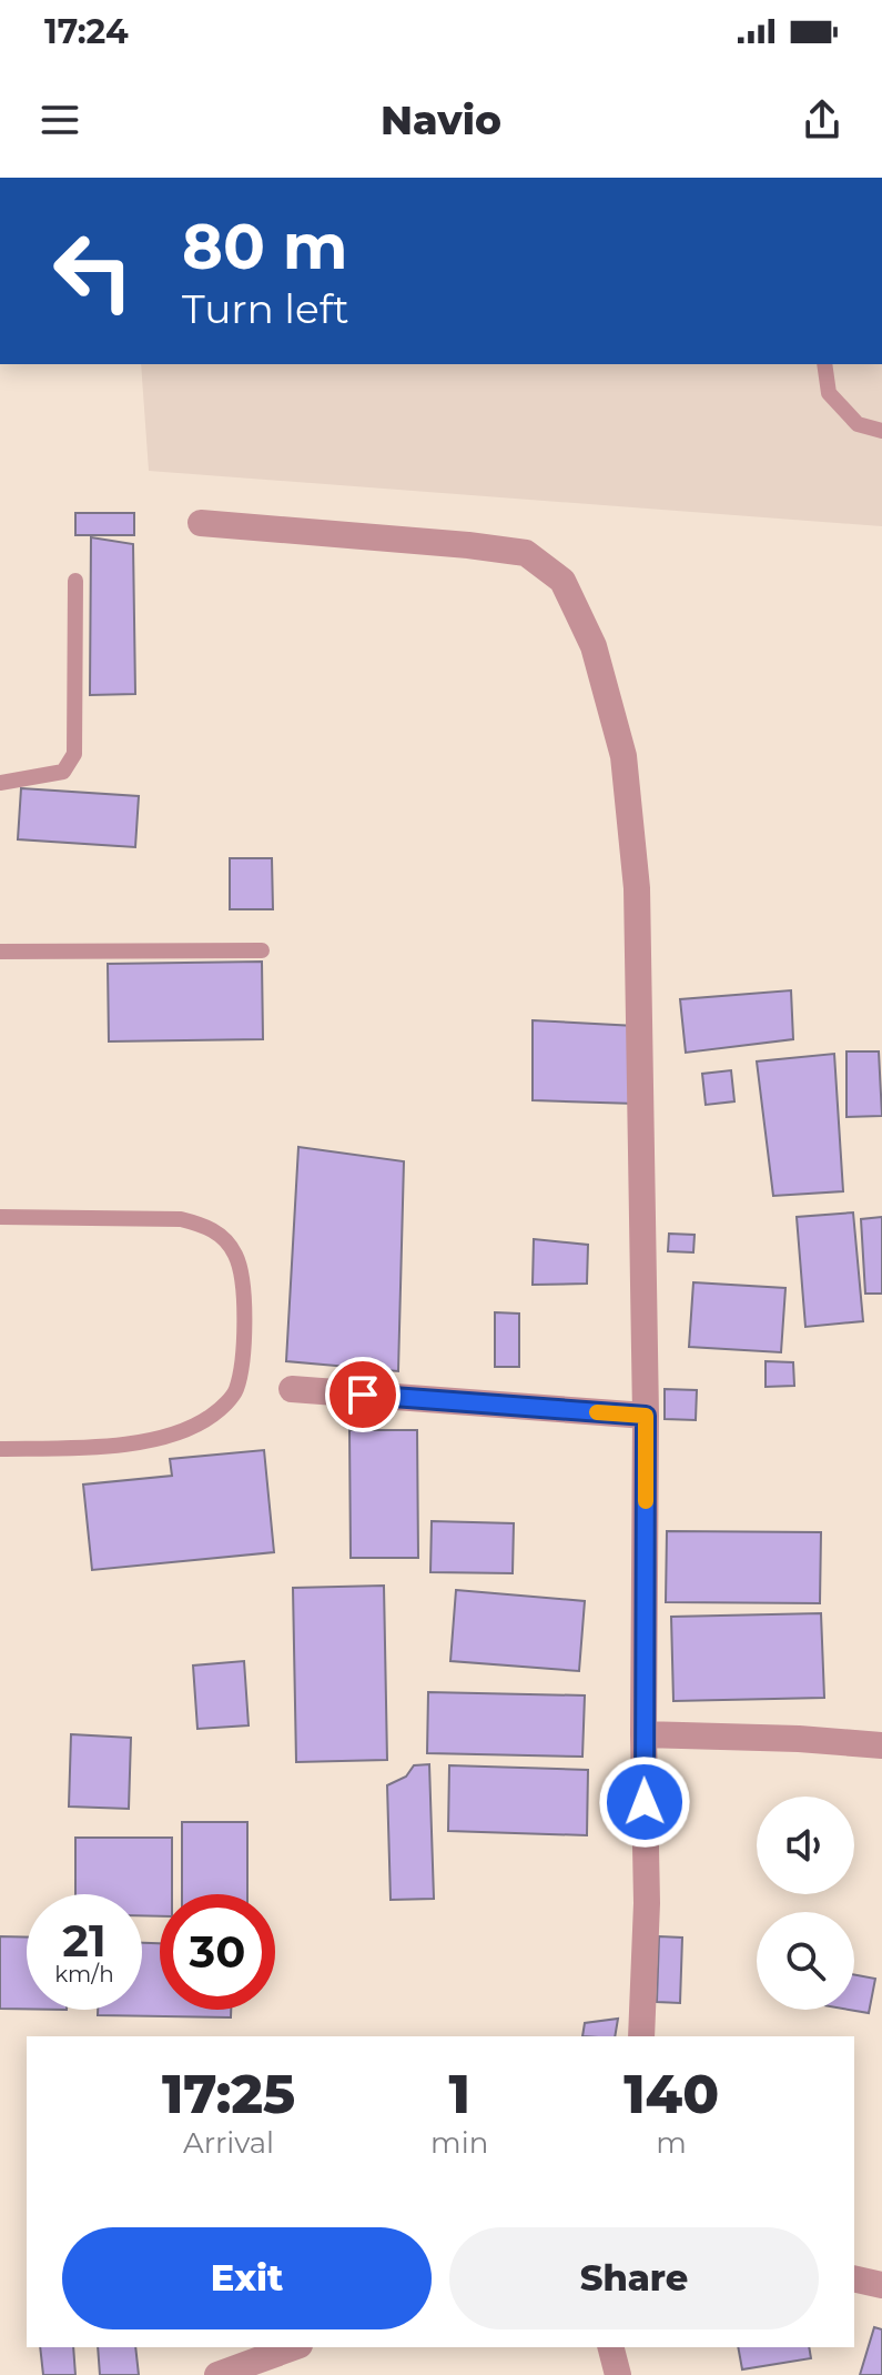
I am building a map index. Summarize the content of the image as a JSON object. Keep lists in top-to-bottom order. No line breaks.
{"page":{"status":"17:24","header":"Navio","turn":["80 m","Turn left"],"speed":"21 km/h","limit":"30","eta":["17:25","Arrival","1","min","140","m"],"buttons":["Exit","Share"]}}
